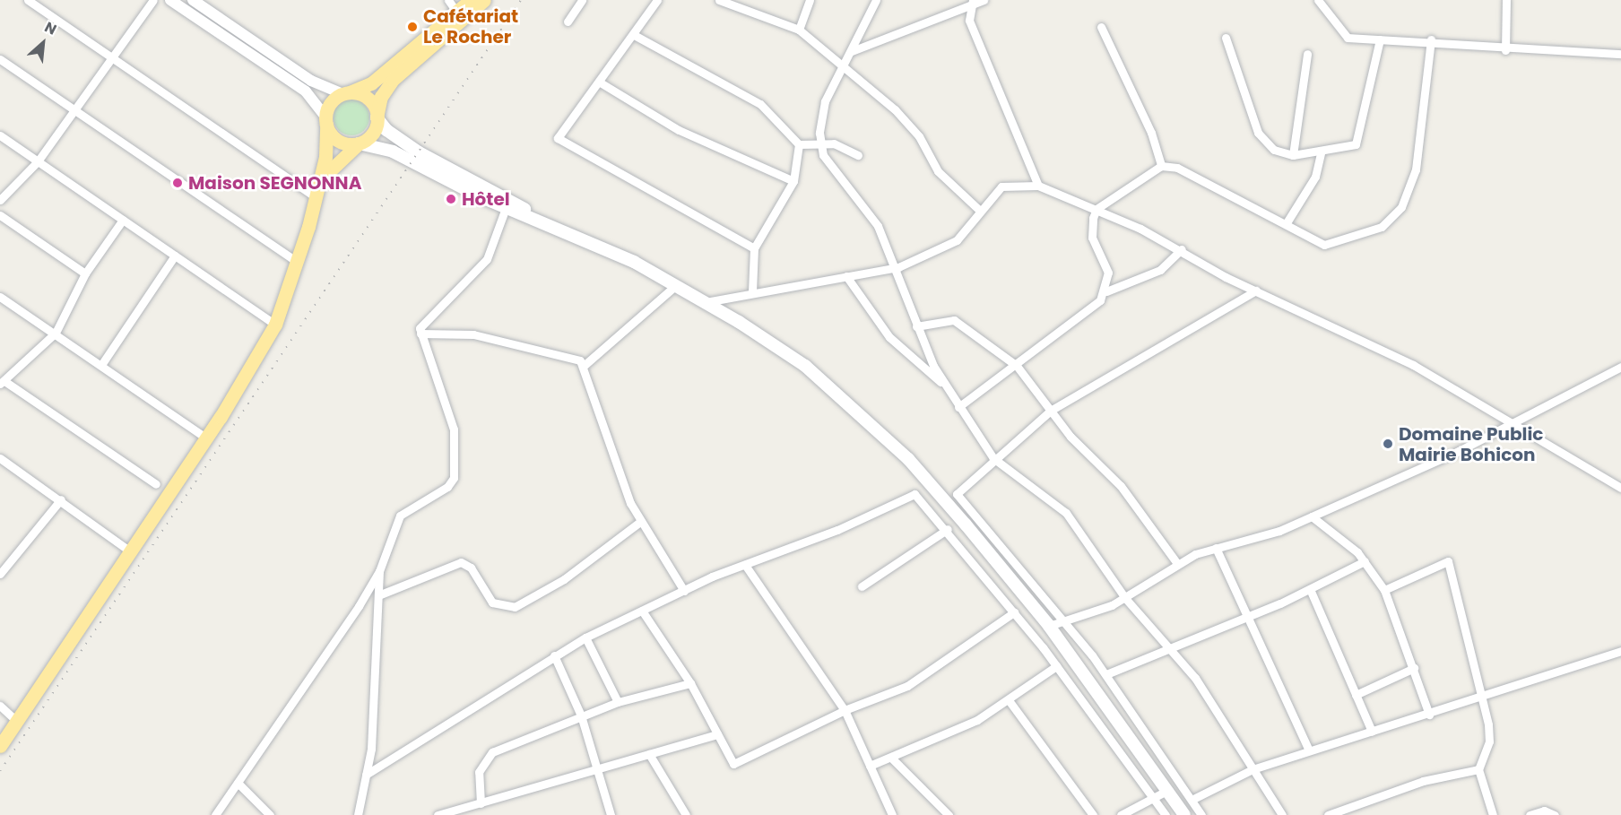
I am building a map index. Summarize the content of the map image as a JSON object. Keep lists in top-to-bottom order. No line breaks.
{"places":["Cafétariat Le Rocher","Maison SEGNONNA","Hôtel","Domaine Public Mairie Bohicon"],"north":"top right"}
